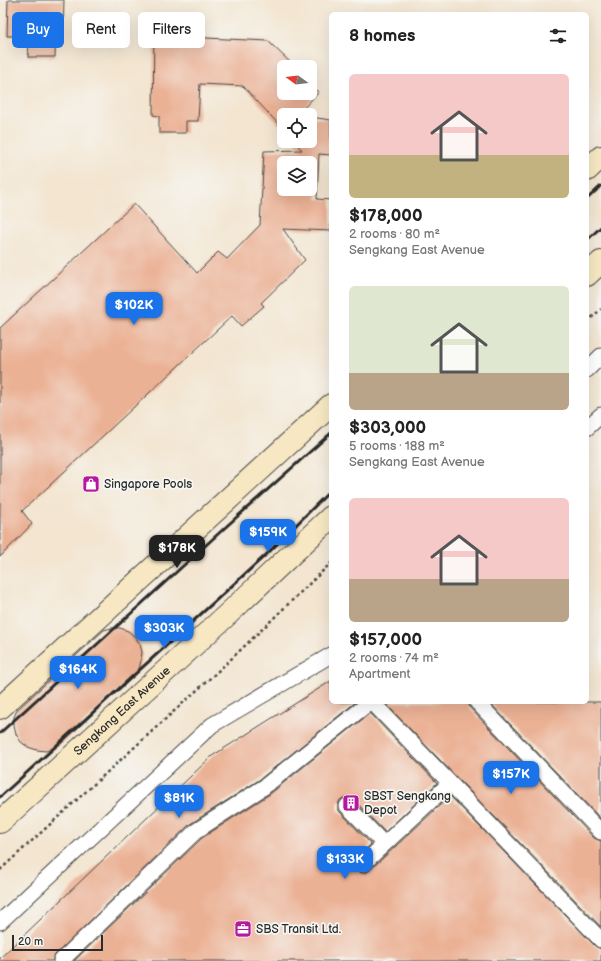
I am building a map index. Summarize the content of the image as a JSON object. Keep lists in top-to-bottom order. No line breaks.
{"streets":{"main road":["Sengkang East Avenue"]},"places":{"shop":["Singapore Pools"],"building":["SBST Sengkang Depot"],"office":["SBS Transit Ltd."]},"scale_bar":"20 m","north":"left","page":{"chip":["Buy","Rent","Filters"],"heading":"8 homes","list":[{"name":"$178,000","note":"2 rooms · 80 m² · Sengkang East Avenue"},{"name":"$303,000","note":"5 rooms · 188 m² · Sengkang East Avenue"},{"name":"$157,000","note":"2 rooms · 74 m² · Apartment"}],"price":["$102K","$159K","$178K","$303K","$164K","$157K","$81K","$133K"],"scale":"20 m"}}
